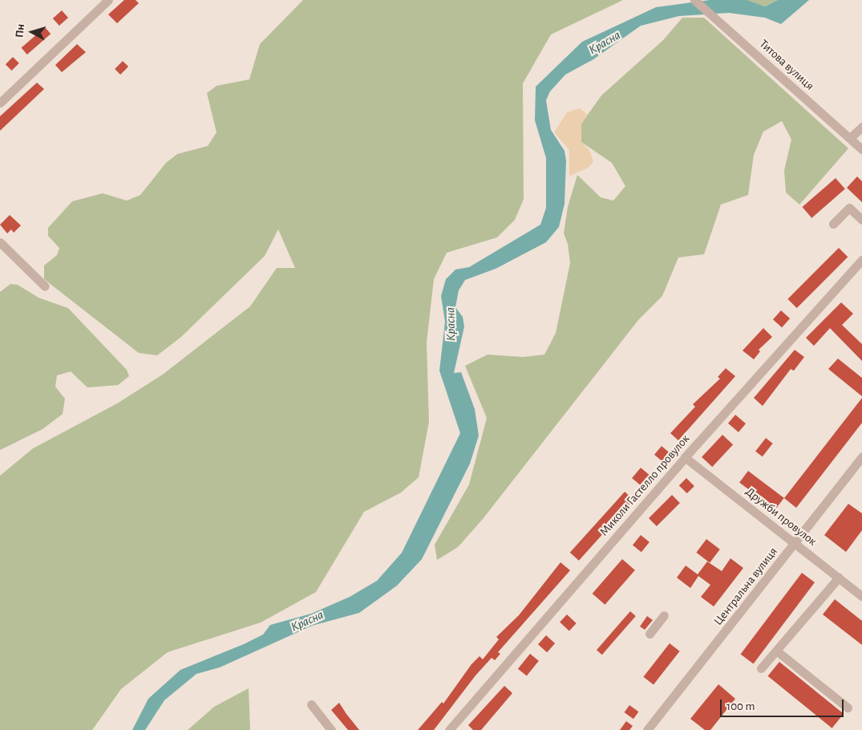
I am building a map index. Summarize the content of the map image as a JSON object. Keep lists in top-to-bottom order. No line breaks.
{"streets":{"street":["Титова вулиця","Миколи Гастелло провулок","Дружби провулок","Центральна вулиця"]},"crossings":[["Миколи Гастелло провулок","Дружби провулок"],["Дружби провулок","Центральна вулиця"]],"water":["Красна"],"scale_bar":"100 m","north":"left"}
